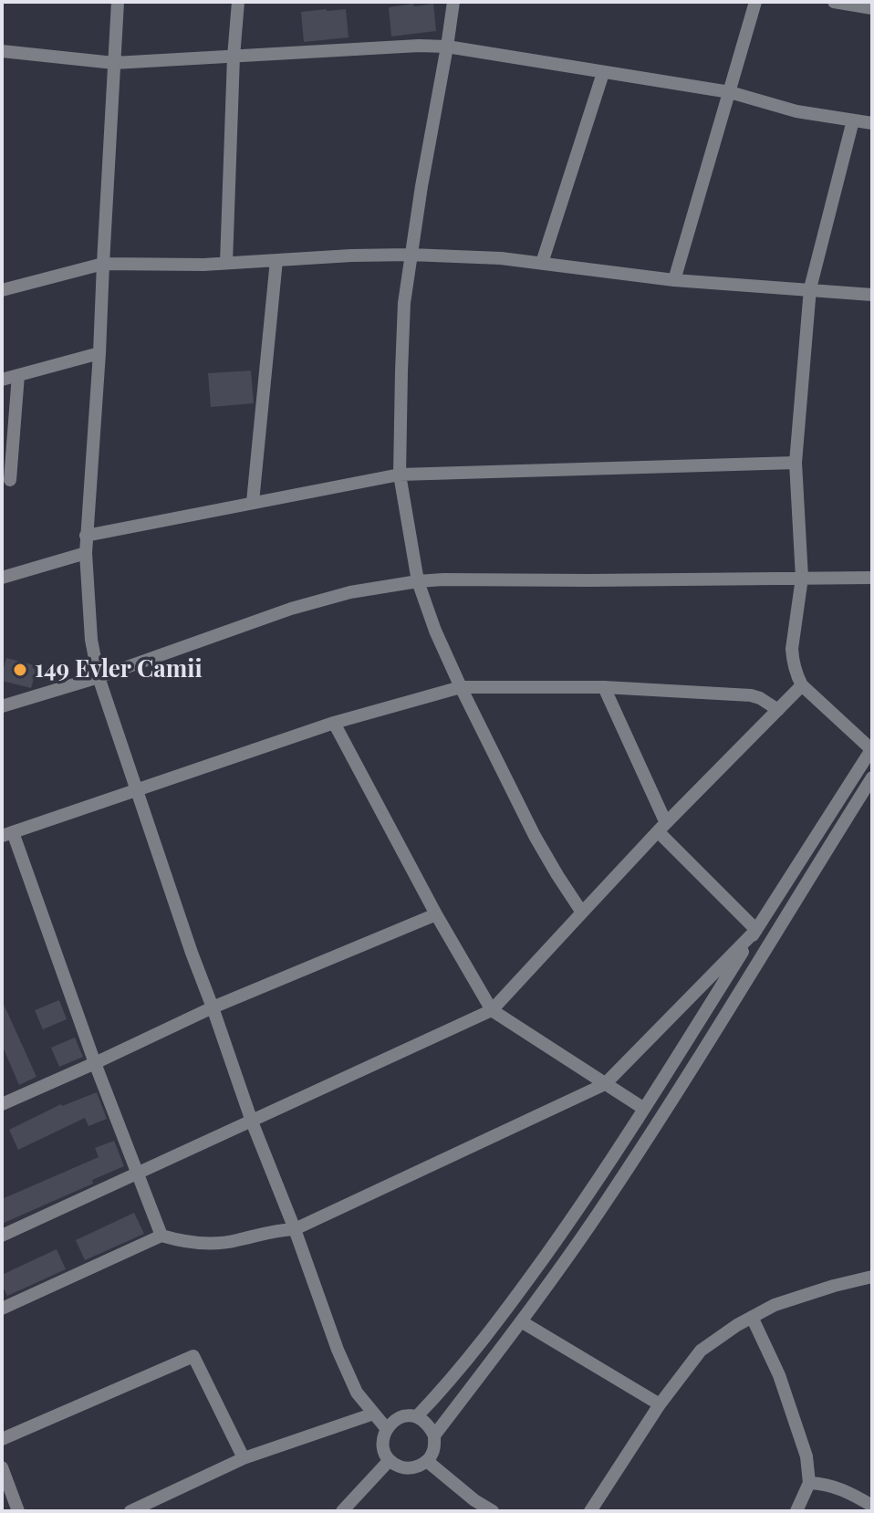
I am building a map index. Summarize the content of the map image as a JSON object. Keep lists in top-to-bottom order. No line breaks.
{"places":["149 Evler Camii"]}
